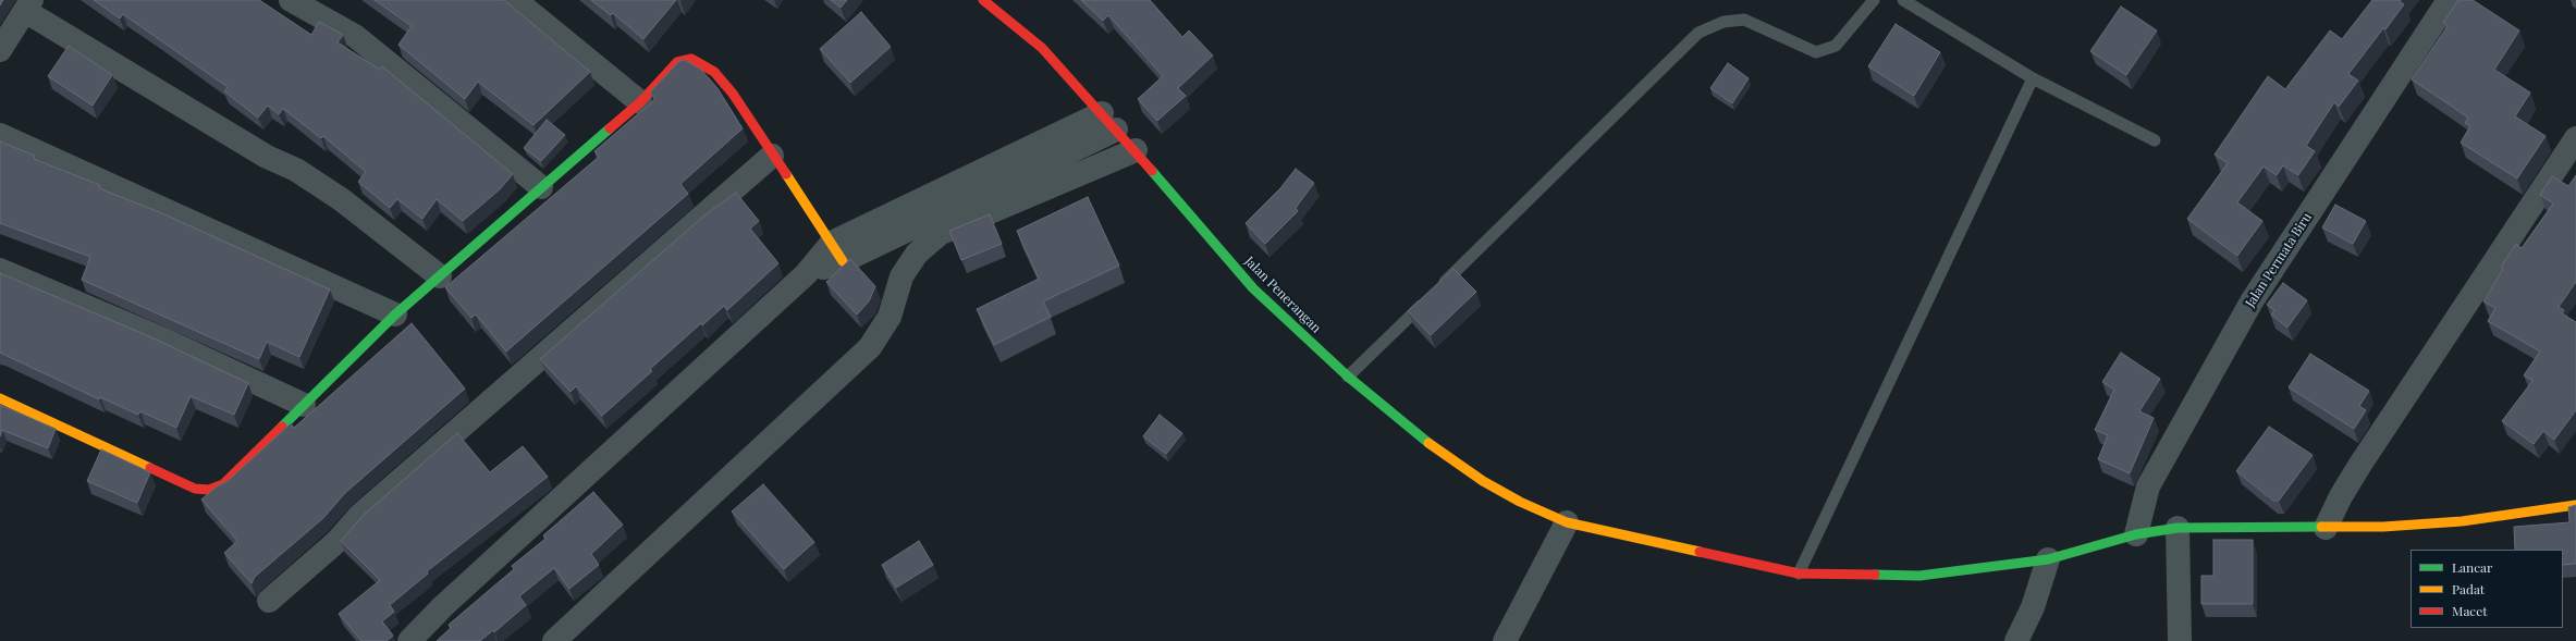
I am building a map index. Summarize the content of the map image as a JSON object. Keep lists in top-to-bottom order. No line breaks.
{"streets":{"street":["Jalan Permata Biru","Jalan Penerangan"]},"crossings":[["Jalan Permata Biru","Jalan Penerangan"]],"legend":["Lancar","Padat","Macet"]}
